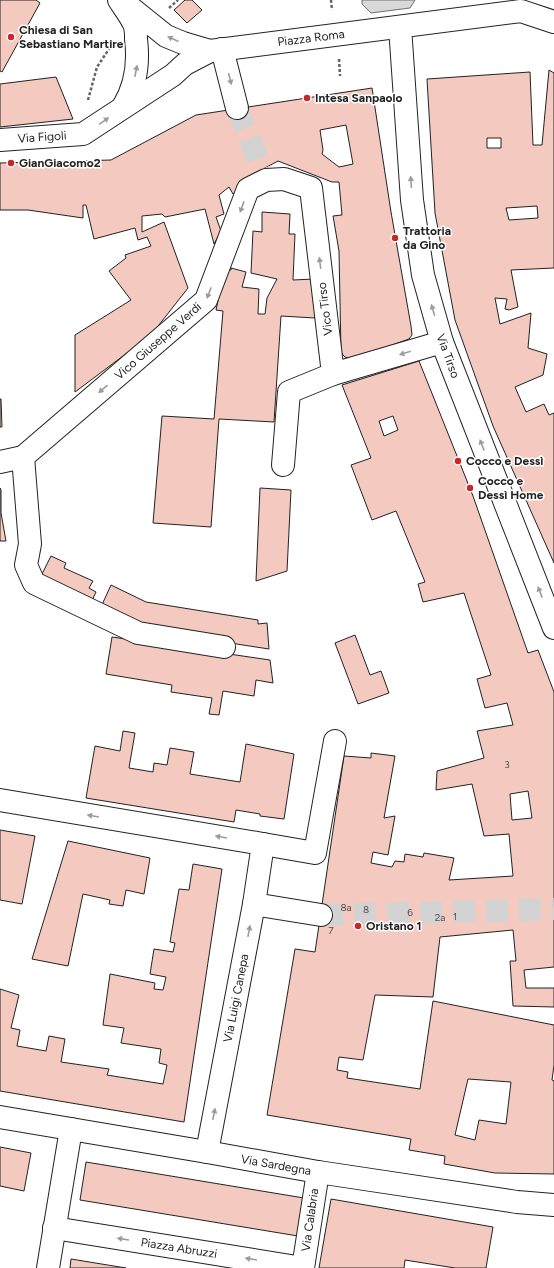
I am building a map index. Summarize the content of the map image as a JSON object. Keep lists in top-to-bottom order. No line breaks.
{"streets":{"street":["Piazza Roma","Via Figoli","Vico Tirso","Vico Giuseppe Verdi","Via Tirso","Via Luigi Canepa","Via Sardegna","Via Calabria","Piazza Abruzzi"]},"crossings":[["Piazza Roma","Via Figoli"],["Piazza Roma","Via Tirso"],["Vico Tirso","Vico Giuseppe Verdi"],["Via Luigi Canepa","Via Sardegna"],["Via Sardegna","Via Calabria"],["Via Calabria","Piazza Abruzzi"]],"one_way":["Vico Tirso","Vico Giuseppe Verdi","Via Tirso","Via Luigi Canepa","Piazza Abruzzi"],"places":["Chiesa di San Sebastiano Martire","Intesa Sanpaolo","GianGiacomo2","Trattoria da Gino","Cocco e Dessì","Cocco e Dessì Home","Oristano 1"],"house_numbers":["3","8a","8","6","1","2a","7"]}
